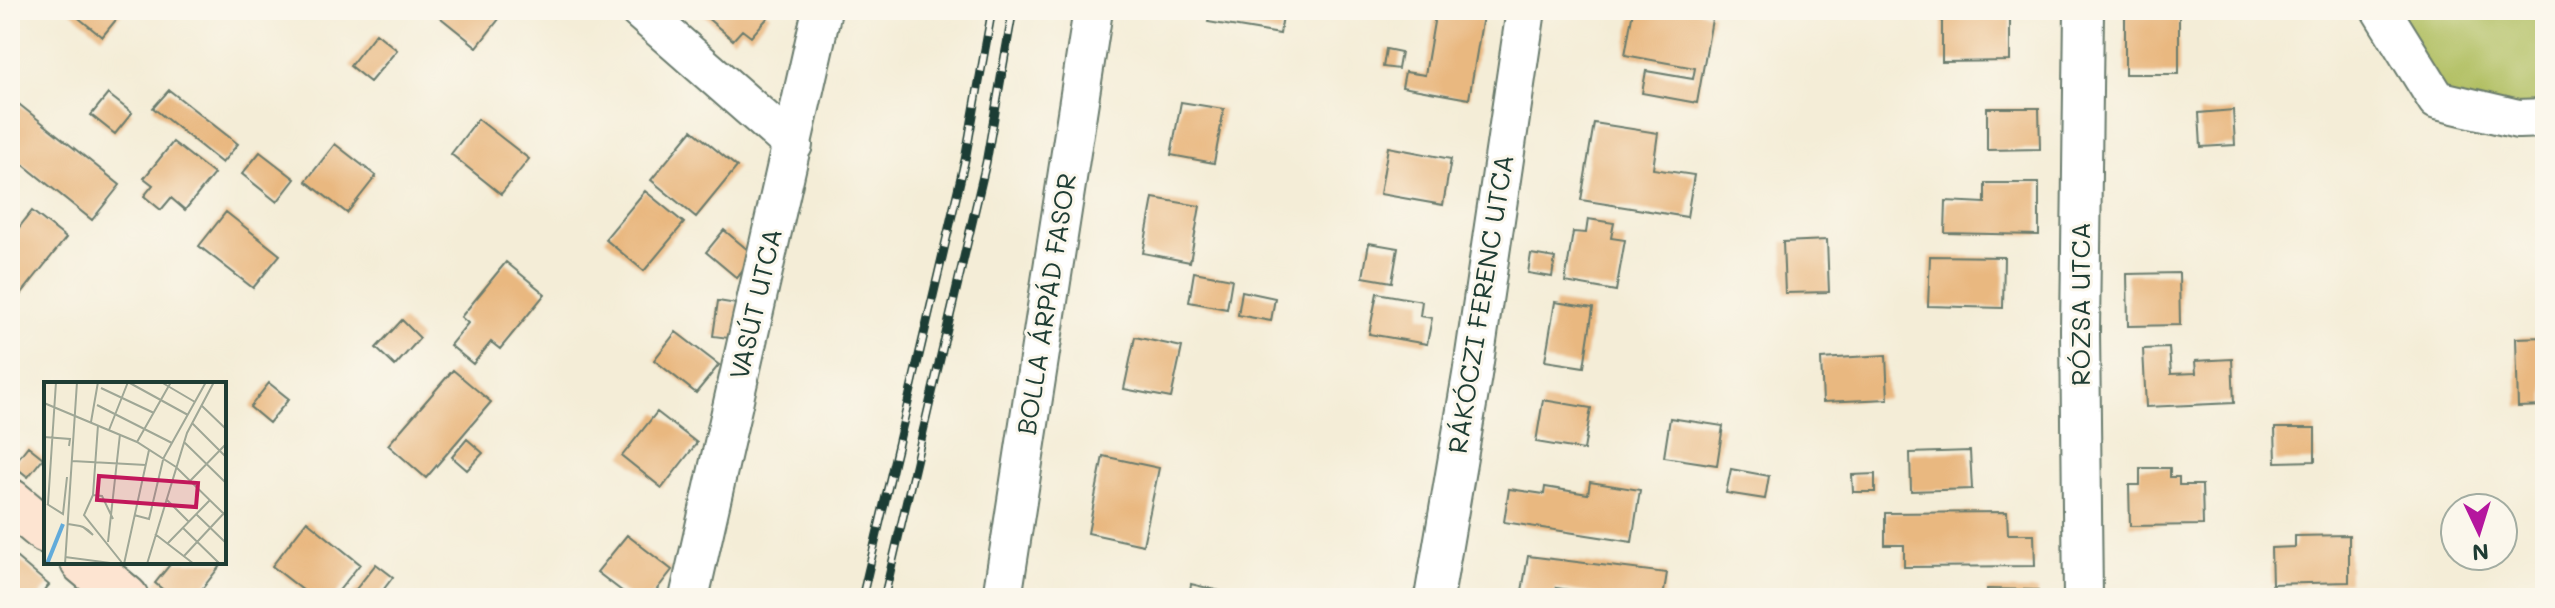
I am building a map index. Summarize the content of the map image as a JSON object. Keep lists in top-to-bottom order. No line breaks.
{"streets":{"street":["VASÚT UTCA","BOLLA ÁRPÁD FASOR","RÁKÓCZI FERENC UTCA","RÓZSA UTCA"]},"north":"bottom"}
